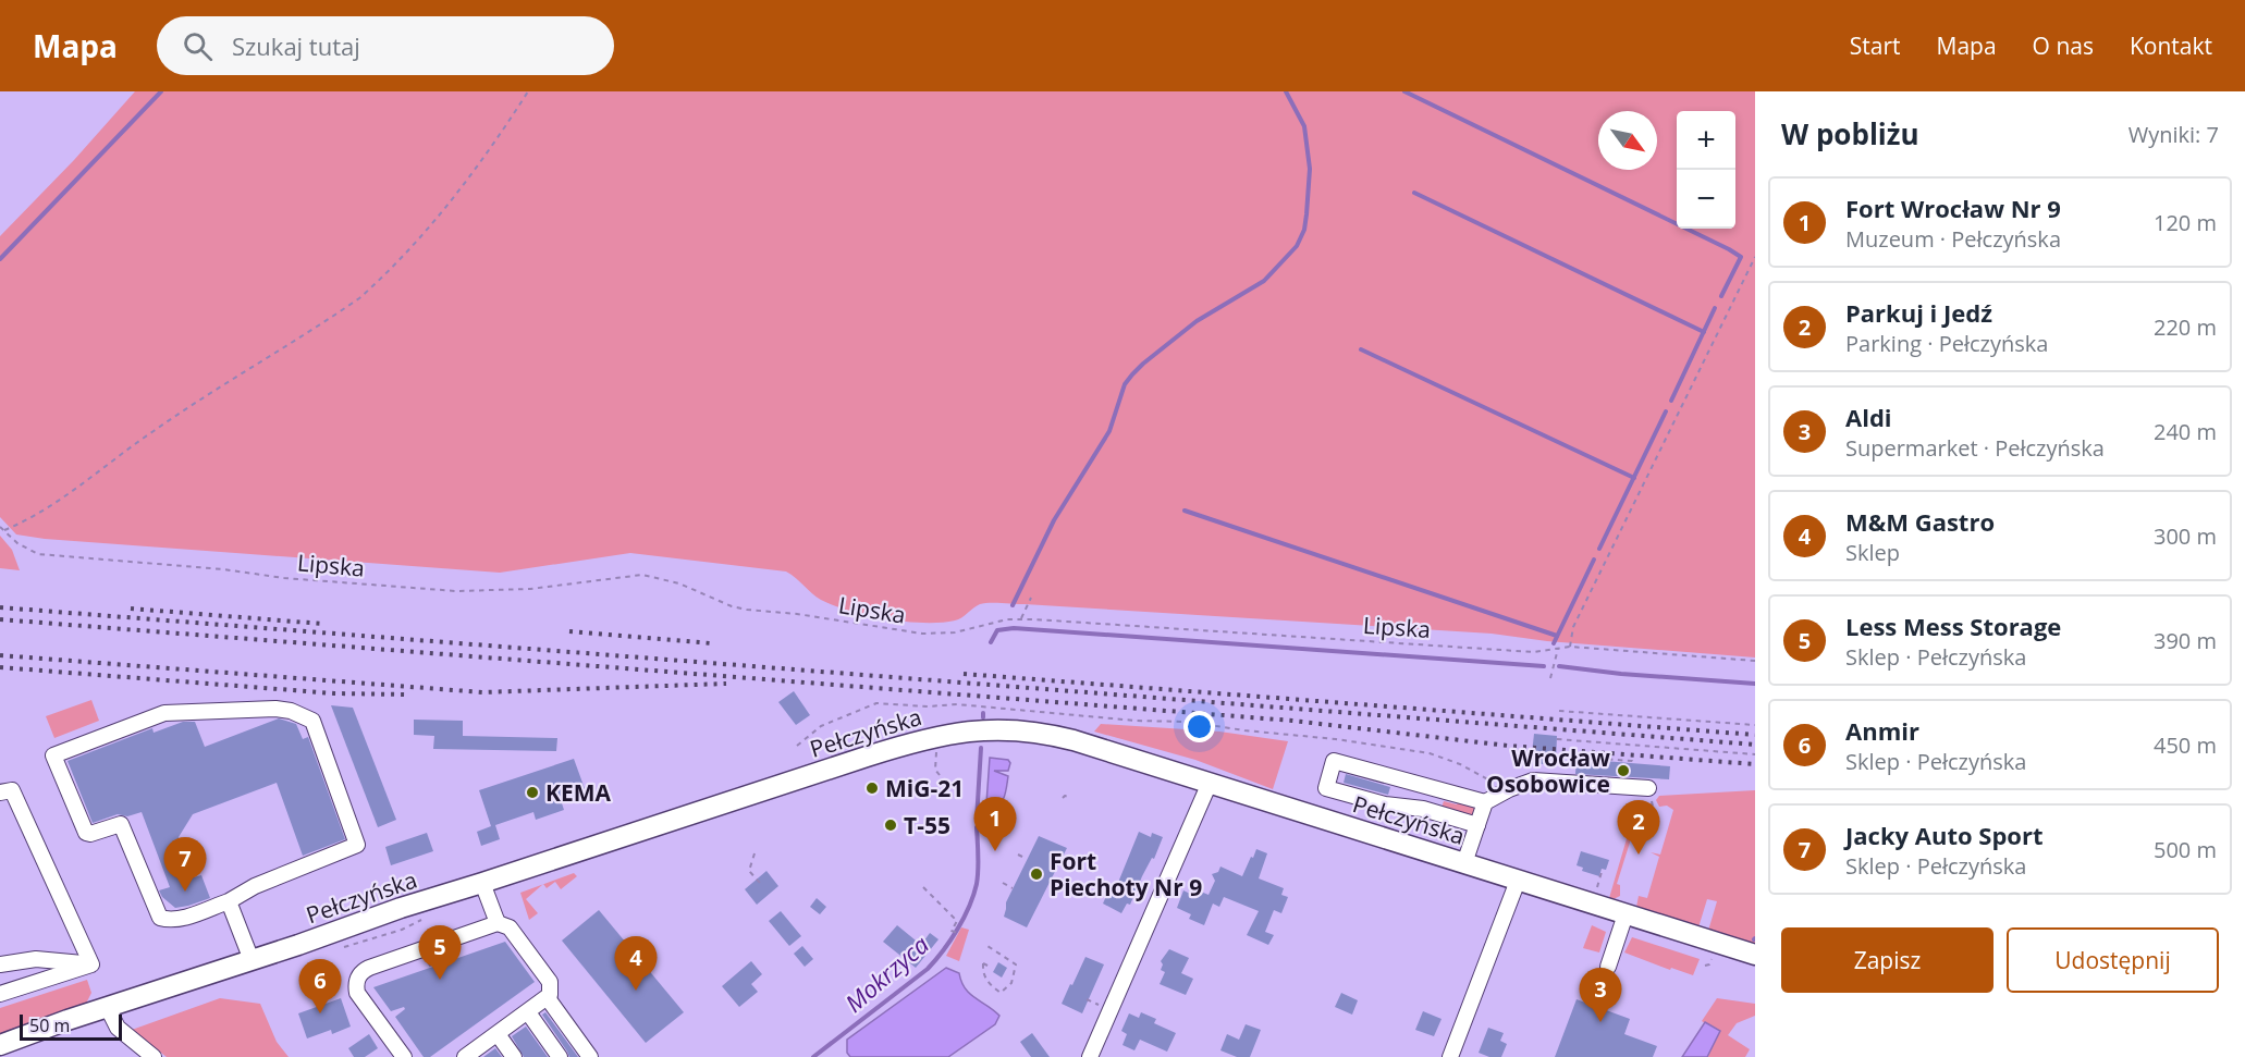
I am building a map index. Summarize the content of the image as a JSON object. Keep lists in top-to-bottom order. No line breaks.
{"streets":{"main road":["Pełczyńska"],"path":["Lipska"]},"water":["Mokrzyca"],"places":["Wrocław Osobowice","MiG-21","KEMA","T-55","Fort Piechoty Nr 9"],"scale_bar":"50 m","north":"bottom right","page":{"header":"Mapa","search":"Szukaj tutaj","nav":["Start","Mapa","O nas","Kontakt"],"heading":["W pobliżu","Wyniki: 7"],"map_buttons":["+","−"],"list":[{"mark":"1","name":"Fort Wrocław Nr 9","note":"Muzeum · Pełczyńska","value":"120 m"},{"mark":"2","name":"Parkuj i Jedź","note":"Parking · Pełczyńska","value":"220 m"},{"mark":"3","name":"Aldi","note":"Supermarket · Pełczyńska","value":"240 m"},{"mark":"4","name":"M&M Gastro","note":"Sklep","value":"300 m"},{"mark":"5","name":"Less Mess Storage","note":"Sklep · Pełczyńska","value":"390 m"},{"mark":"6","name":"Anmir","note":"Sklep · Pełczyńska","value":"450 m"},{"mark":"7","name":"Jacky Auto Sport","note":"Sklep · Pełczyńska","value":"500 m"}],"pins":["1","2","7","5","4","6","3"],"buttons":["Zapisz","Udostępnij"],"scale":"50 m"}}
